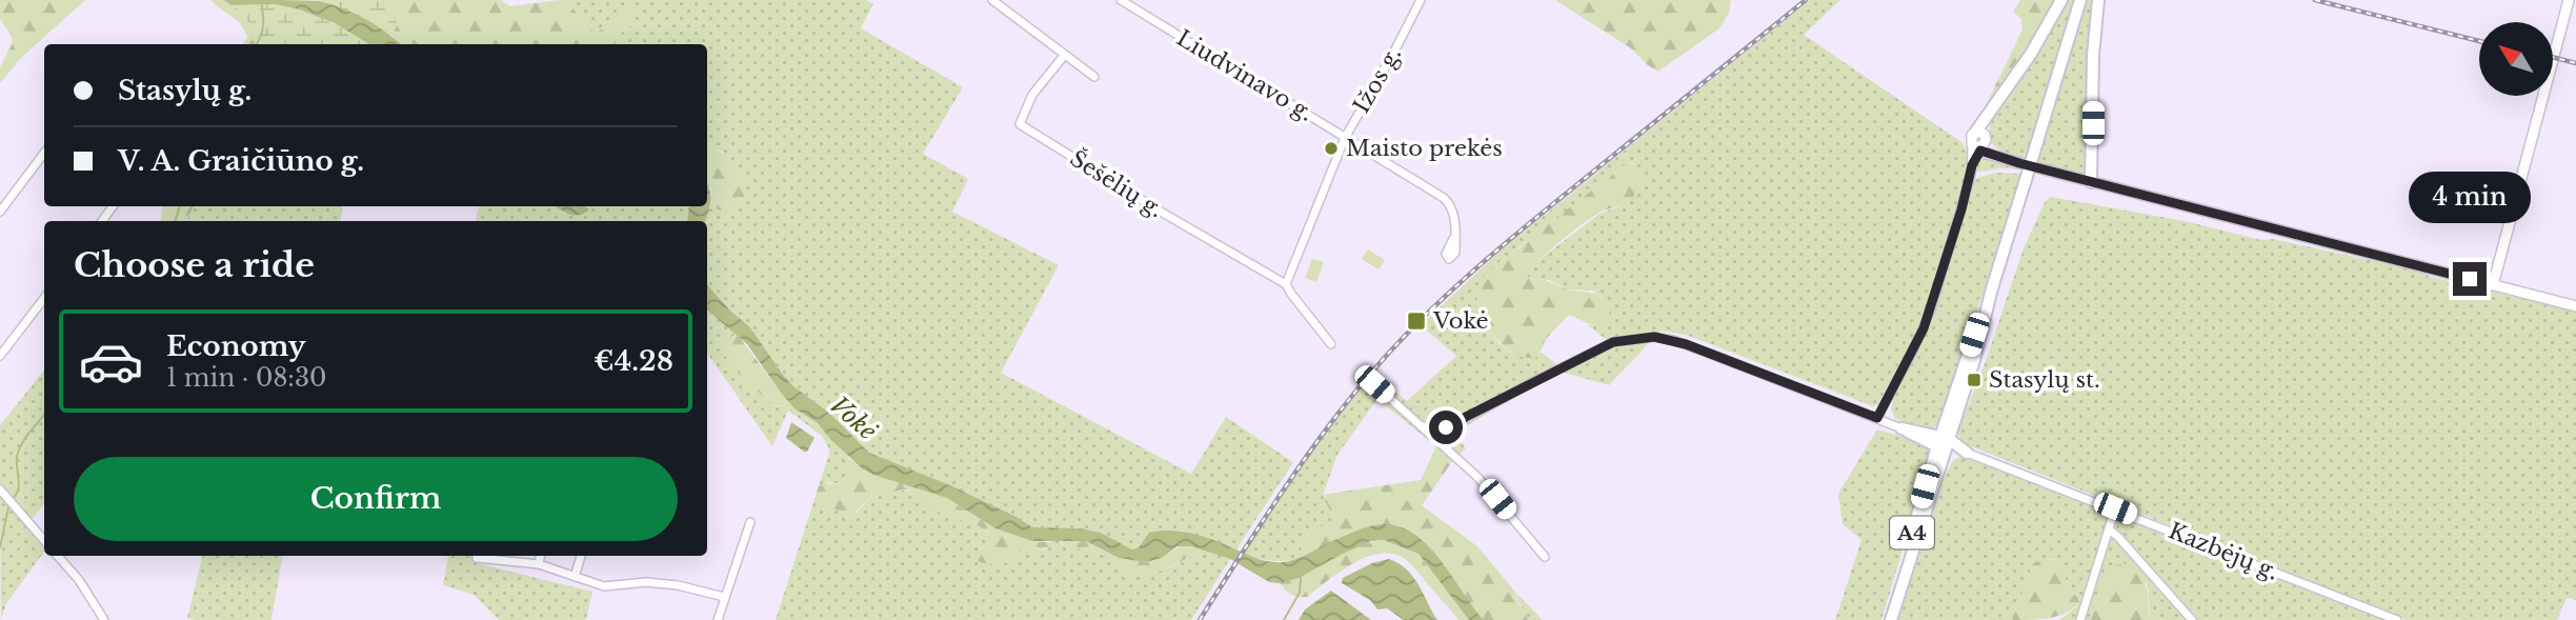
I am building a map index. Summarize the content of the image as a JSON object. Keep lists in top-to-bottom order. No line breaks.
{"streets":{"highway":["A4"],"street":["Liudvinavo g.","Ižos g.","Šešėlių g.","Kazbėjų g."]},"crossings":[["Liudvinavo g.","Ižos g."],["Ižos g.","Šešėlių g."]],"water":["Vokė"],"places":{"other":["Maisto prekės"],"transit":["Vokė","Stasylų st."]},"north":"top left","page":{"banner":["Stasylų g.","V. A. Graičiūno g."],"bubble":"4 min","heading":"Choose a ride","list":[{"name":"Economy","note":"1 min · 08:30","value":"€4.28"}],"buttons":"Confirm"}}
